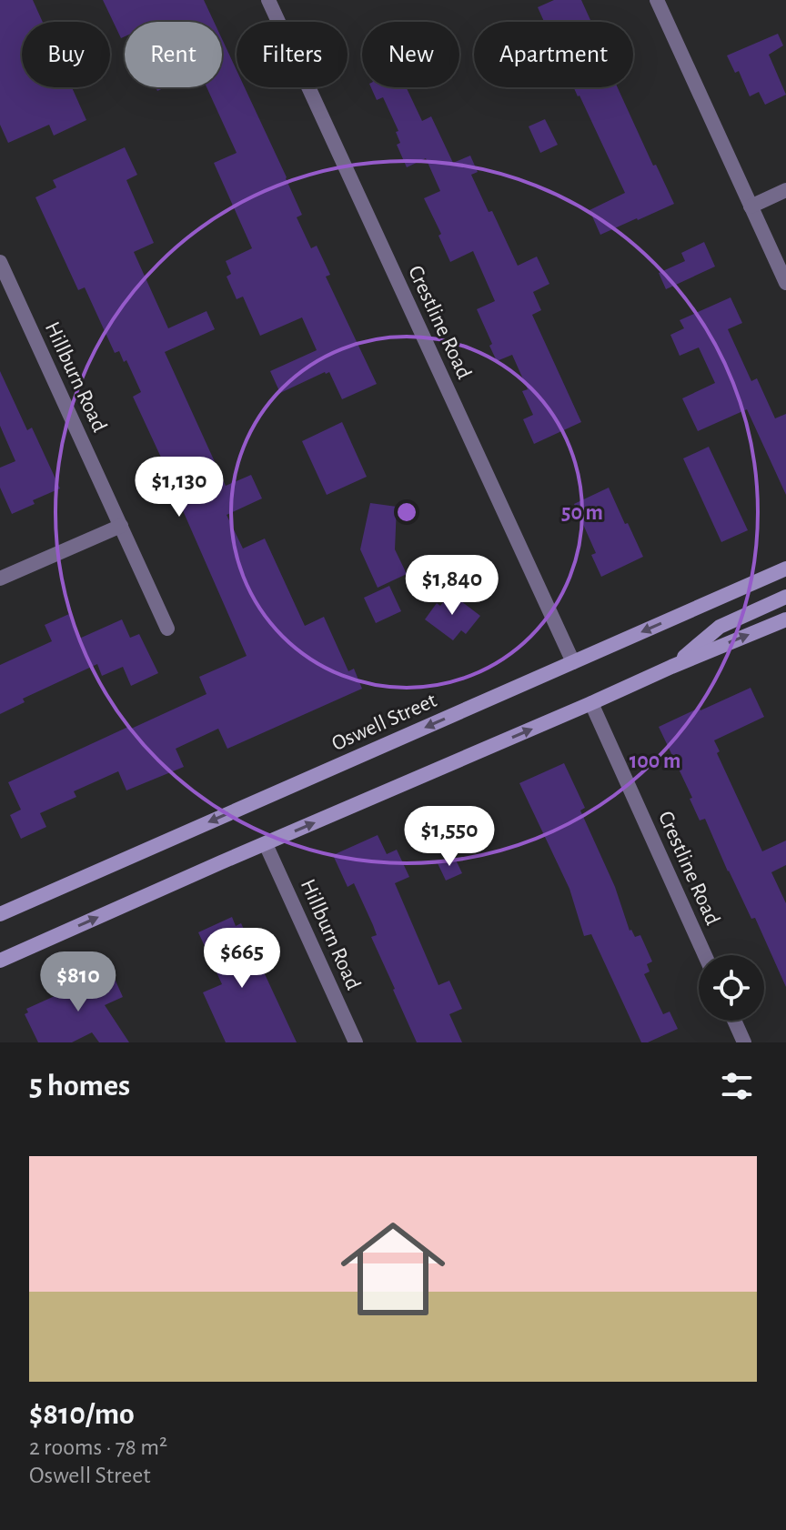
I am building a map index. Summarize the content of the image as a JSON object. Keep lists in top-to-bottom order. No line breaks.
{"streets":{"main road":["Oswell Street"],"street":["Crestline Road","Hillburn Road"]},"crossings":[["Crestline Road","Oswell Street"]],"page":{"chip":["Buy","Rent","Filters","New","Apartment"],"price":["$1,130","$1,840","$1,550","$665","$810"],"heading":"5 homes","list":[{"name":"$810/mo","note":"2 rooms · 78 m² · Oswell Street"}]},"rings":["50 m","100 m"]}
